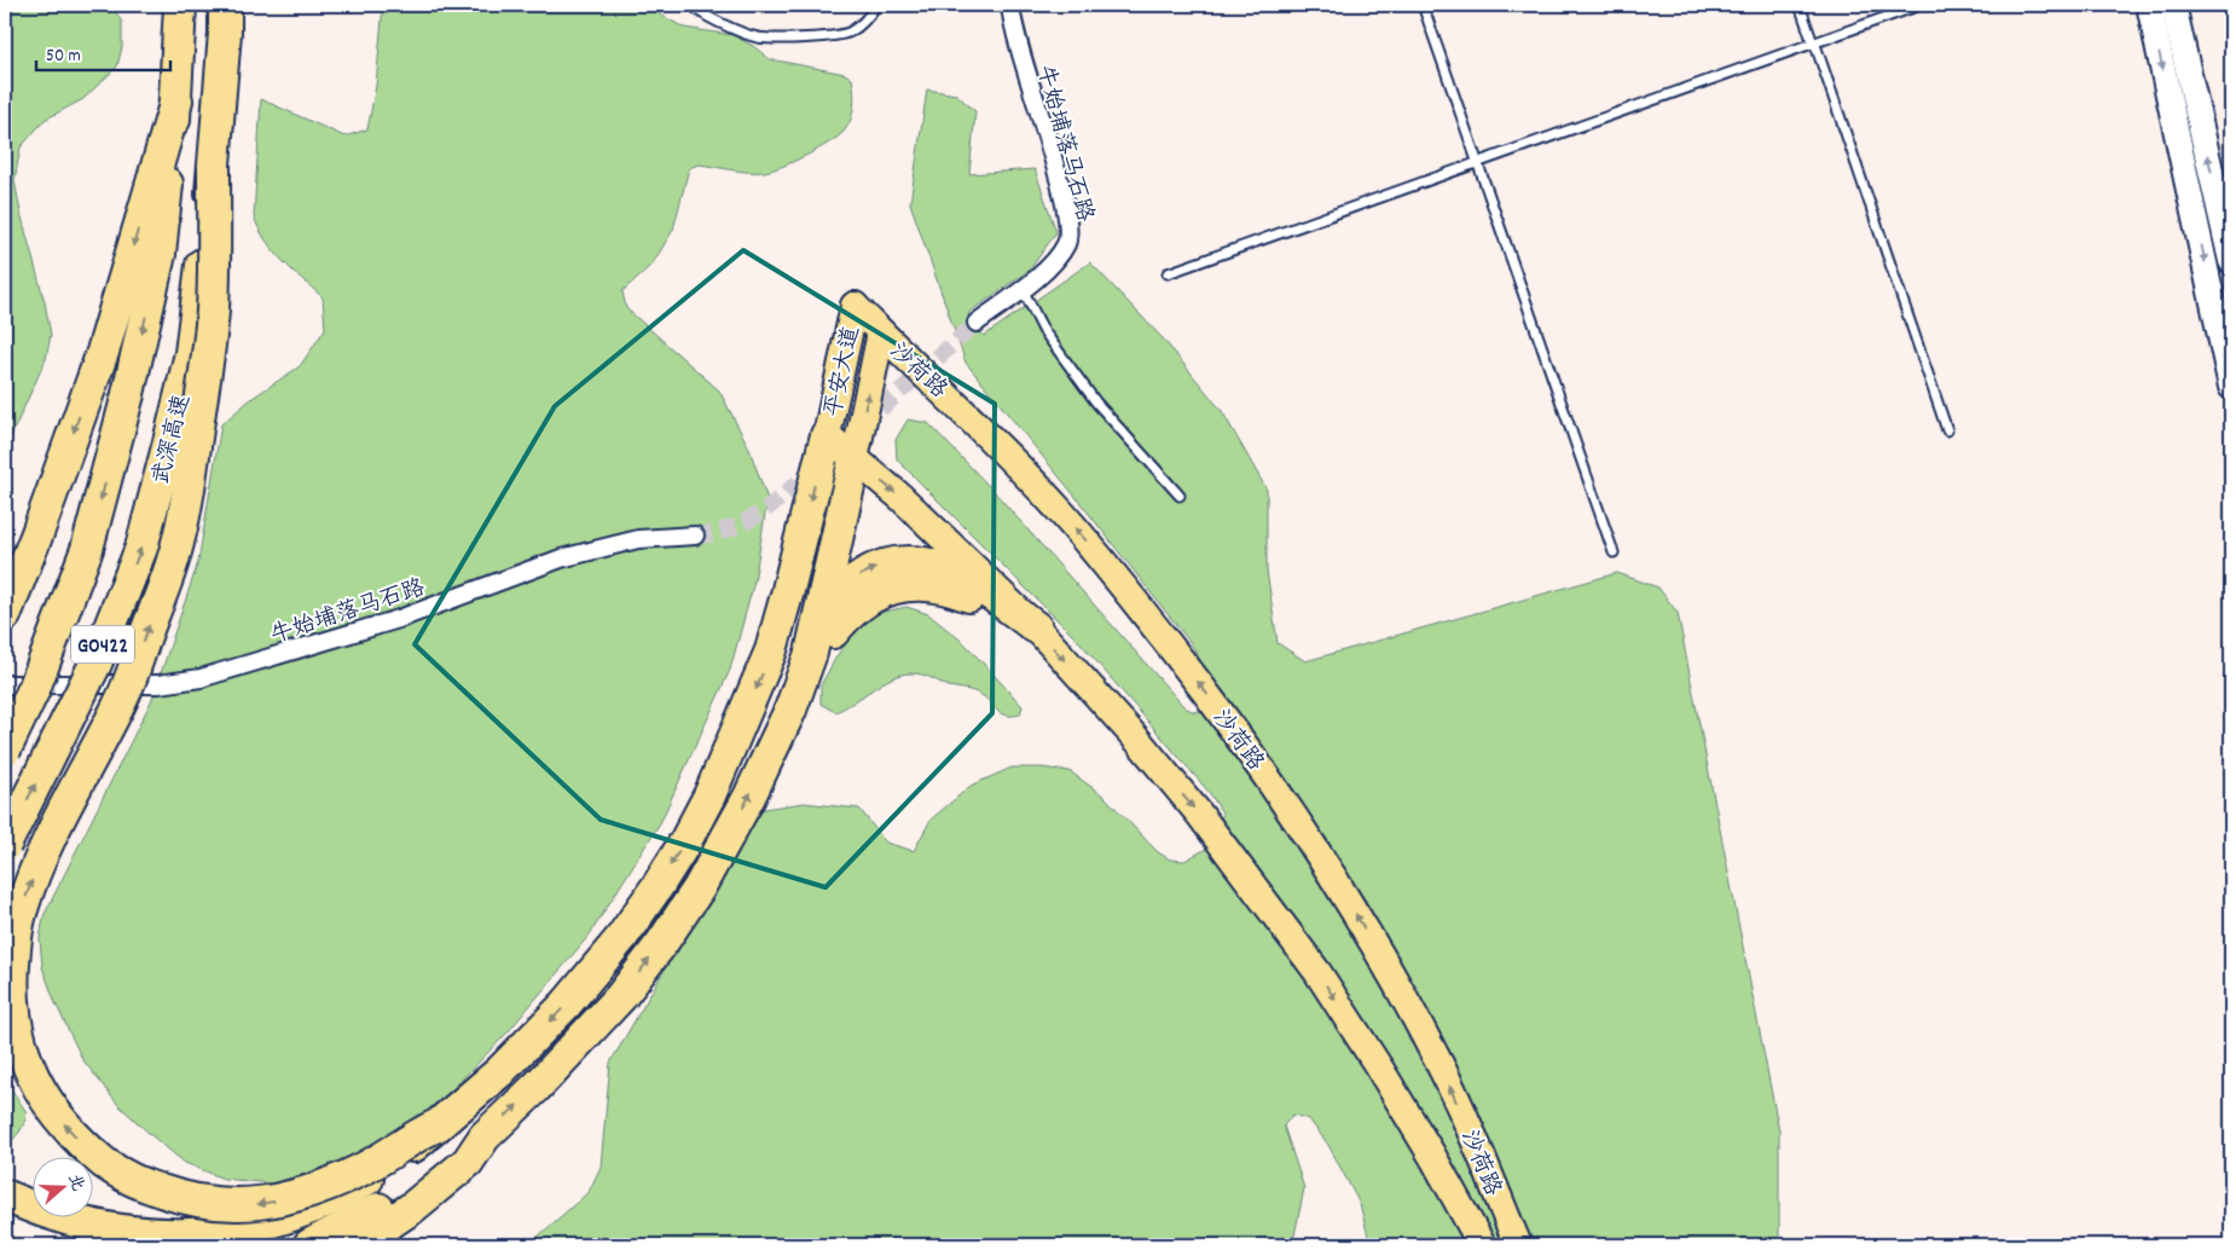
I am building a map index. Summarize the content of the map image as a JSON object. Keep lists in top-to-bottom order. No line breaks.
{"streets":{"highway":["武深高速","G0422"],"main road":["沙荷路","平安大道"],"street":["牛始埔落马石路"]},"crossings":[["沙荷路","平安大道"]],"scale_bar":"50 m","north":"right"}
